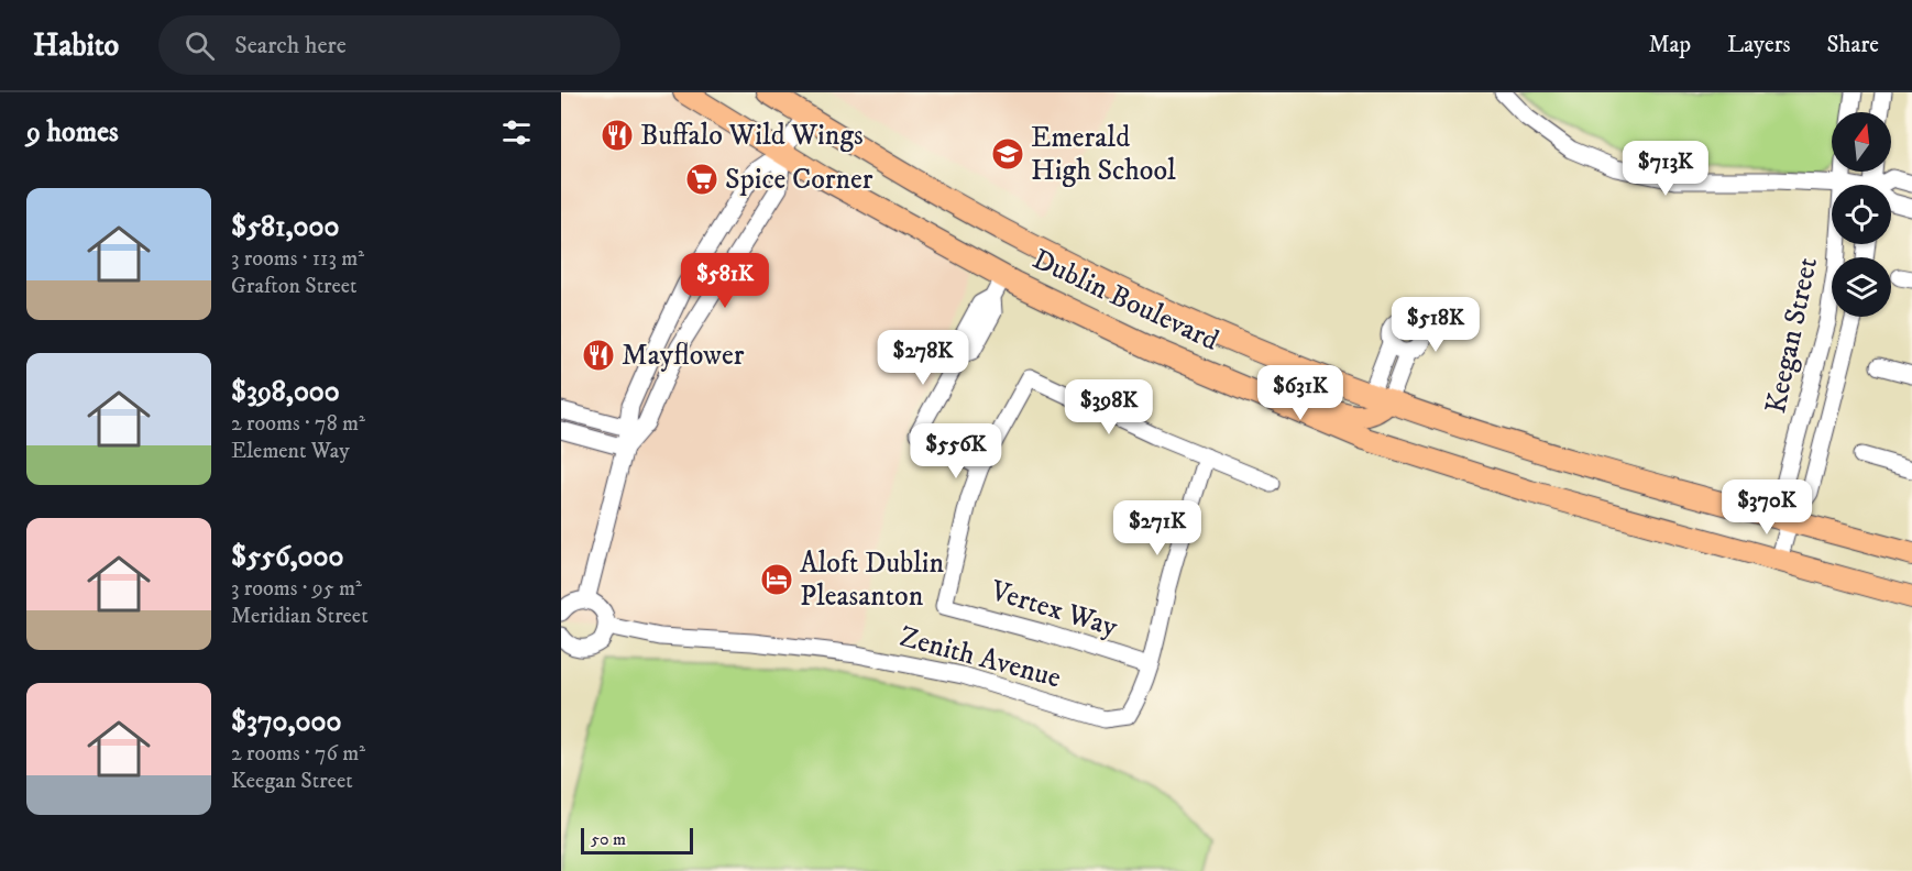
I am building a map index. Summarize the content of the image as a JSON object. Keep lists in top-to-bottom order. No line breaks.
{"streets":{"main road":["Dublin Boulevard"],"street":["Keegan Street","Vertex Way","Zenith Avenue"]},"crossings":[["Dublin Boulevard","Keegan Street"],["Vertex Way","Zenith Avenue"]],"places":{"restaurant":["Buffalo Wild Wings","Mayflower"],"school or university":["Emerald High School"],"supermarket":["Spice Corner"],"hotel":["Aloft Dublin Pleasanton"]},"scale_bar":"50 m","north":"top","page":{"header":"Habito","search":"Search here","nav":["Map","Layers","Share"],"heading":"9 homes","price":["$713K","$581K","$518K","$278K","$631K","$398K","$556K","$370K","$271K"],"list":[{"name":"$581,000","note":"3 rooms · 113 m² · Grafton Street"},{"name":"$398,000","note":"2 rooms · 78 m² · Element Way"},{"name":"$556,000","note":"3 rooms · 95 m² · Meridian Street"},{"name":"$370,000","note":"2 rooms · 76 m² · Keegan Street"}],"scale":"50 m"}}
